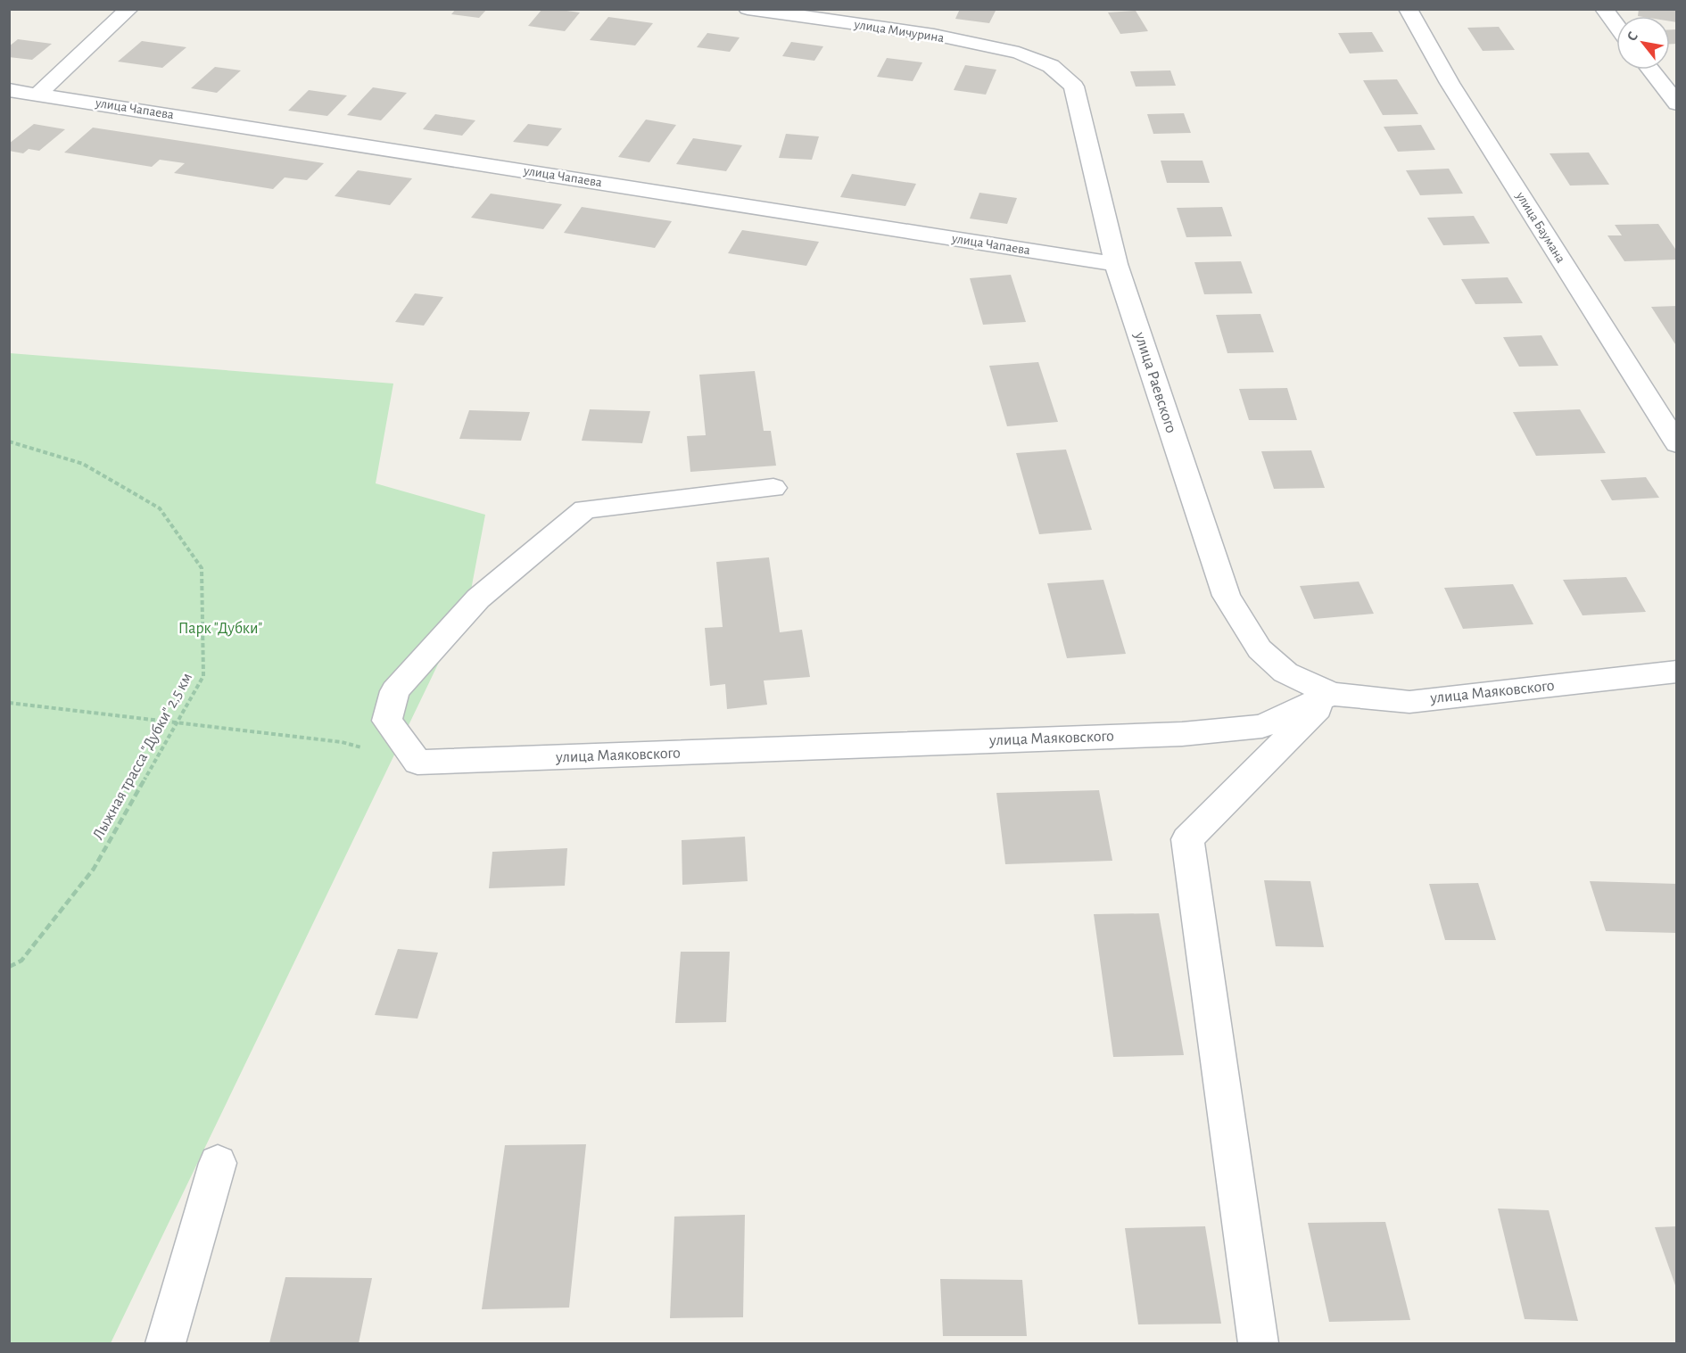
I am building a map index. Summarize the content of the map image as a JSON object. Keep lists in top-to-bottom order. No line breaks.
{"streets":{"street":["улица Мичурина","улица Чапаева","улица Баумана","улица Раевского","улица Маяковского"],"path":["Лыжная трасса \"Дубки\" 2,5 км"]},"crossings":[["улица Мичурина","улица Раевского"],["улица Чапаева","улица Раевского"],["улица Раевского","улица Маяковского"]],"parks":["Парк \"Дубки\""],"north":"top left"}
